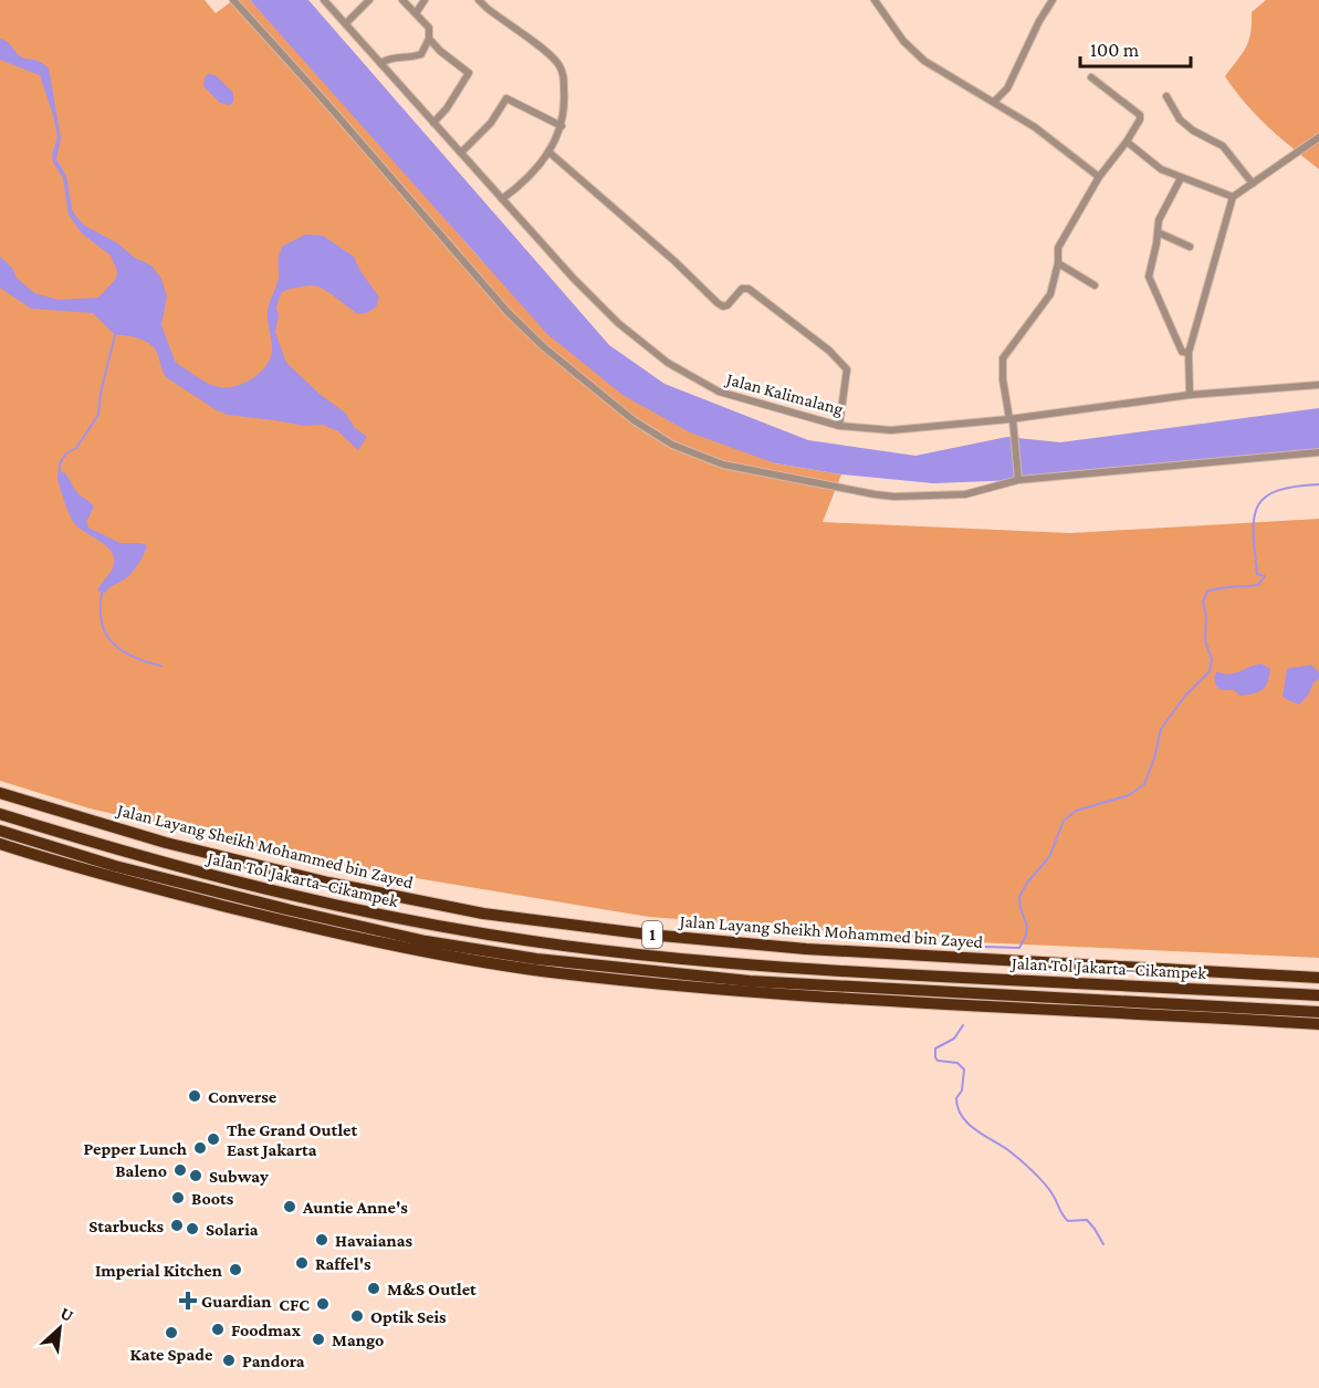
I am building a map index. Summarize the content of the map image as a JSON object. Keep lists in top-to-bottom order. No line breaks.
{"streets":{"highway":["Jalan Layang Sheikh Mohammed bin Zayed","Jalan Tol Jakarta–Cikampek","1"],"street":["Jalan Kalimalang"]},"places":{"other":["Converse","The Grand Outlet East Jakarta","Pepper Lunch","Baleno","Subway","Boots","Auntie Anne's","Starbucks","Solaria","Havaianas","Raffel's","Imperial Kitchen","M&S Outlet","CFC","Optik Seis","Foodmax","Kate Spade","Mango","Pandora"],"health":["Guardian"]},"scale_bar":"100 m","north":"top right"}
